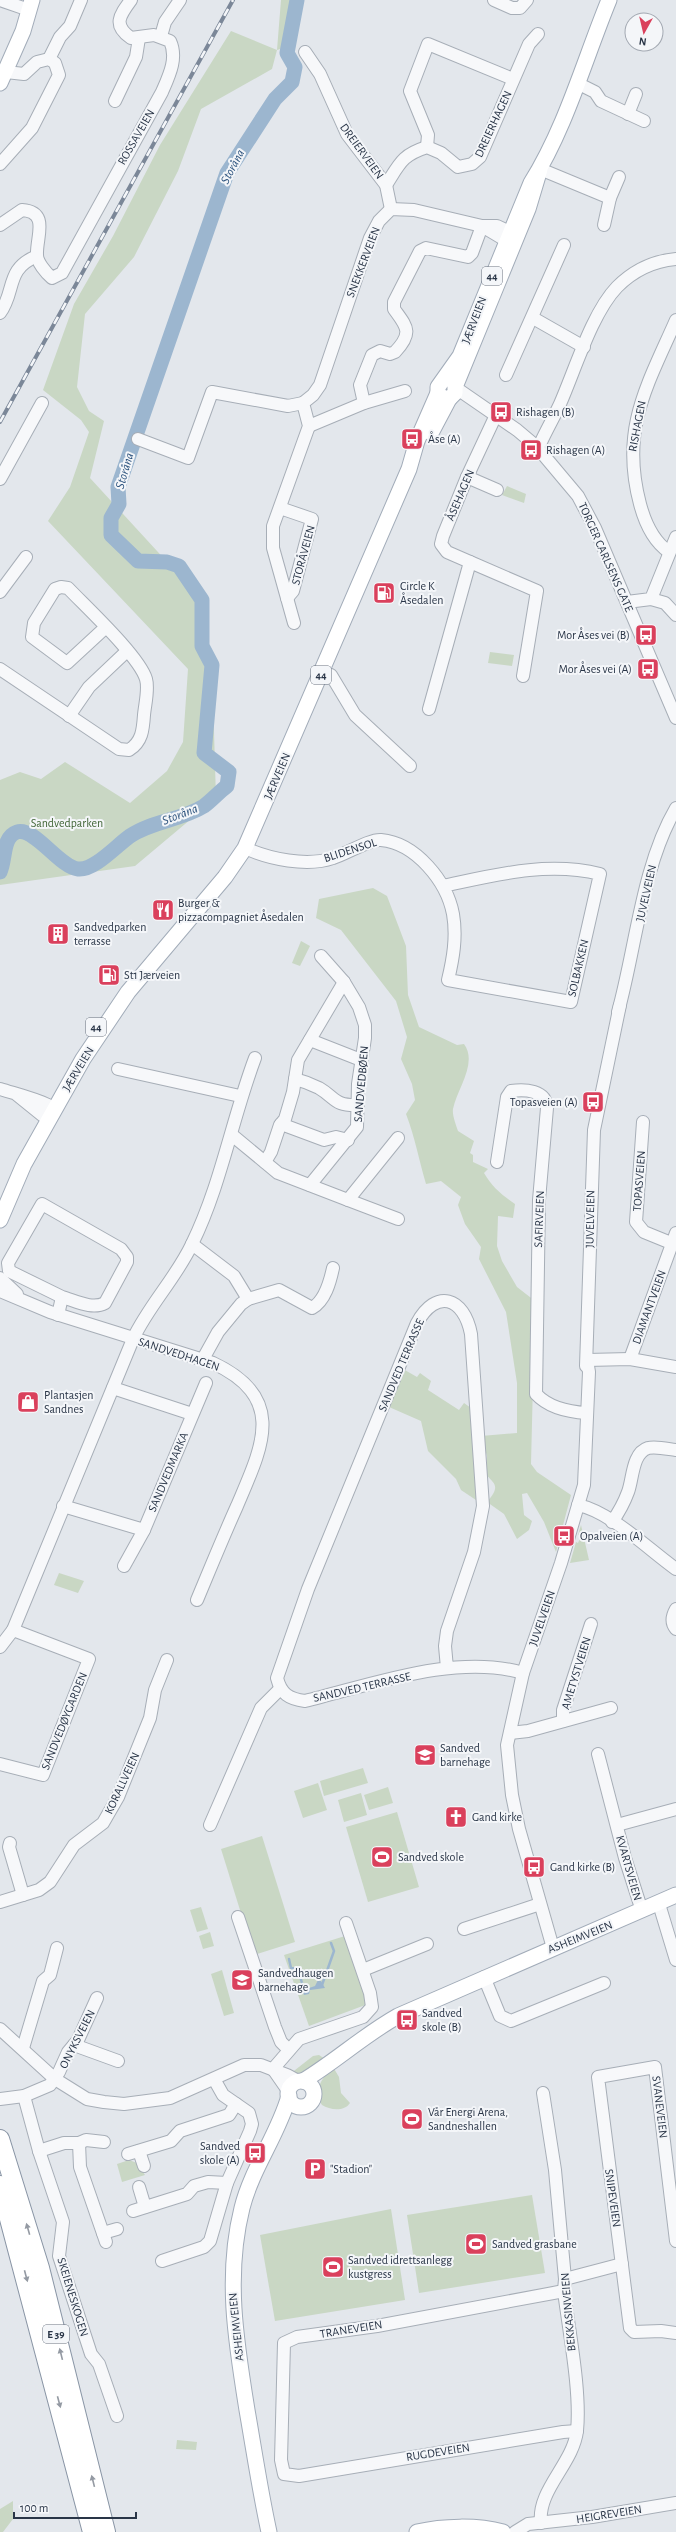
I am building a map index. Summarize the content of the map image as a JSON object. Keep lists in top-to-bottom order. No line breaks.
{"streets":{"highway":["E 39"],"main road":["44","JÆRVEIEN","ASHEIMVEIEN"],"street":["DREIERHAGEN","ROSSAVEIEN","DREIERVEIEN","SNEKKERVEIEN","RISHAGEN","ÅSEHAGEN","STORÅVEIEN","TORGER CARLSENS GATE","BLIDENSOL","JUVELVEIEN","SOLBAKKEN","SANDVEDBØEN","TOPASVEIEN","SAFIRVEIEN","DIAMANTVEIEN","SANDVEDHAGEN","SANDVED TERRASSE","SANDVEDMARKA","AMETYSTVEIEN","SANDVEDØYGARDEN","KORALLVEIEN","KVARTSVEIEN","ONYKSVEIEN","SVANEVEIEN","SNIPEVEIEN","SKEIENESKOGEN","BEKKASINVEIEN","TRANEVEIEN","RUGDEVEIEN","HEIGREVEIEN"]},"crossings":[["DREIERVEIEN","SNEKKERVEIEN"],["JÆRVEIEN","TORGER CARLSENS GATE"],["JÆRVEIEN","BLIDENSOL"],["ÅSEHAGEN","TORGER CARLSENS GATE"],["BLIDENSOL","SOLBAKKEN"],["JUVELVEIEN","SAFIRVEIEN"],["JUVELVEIEN","DIAMANTVEIEN"],["JUVELVEIEN","SANDVED TERRASSE"],["JUVELVEIEN","AMETYSTVEIEN"],["JUVELVEIEN","ASHEIMVEIEN"],["TOPASVEIEN","DIAMANTVEIEN"],["KVARTSVEIEN","ASHEIMVEIEN"],["SVANEVEIEN","SNIPEVEIEN"],["BEKKASINVEIEN","TRANEVEIEN"],["BEKKASINVEIEN","RUGDEVEIEN"],["BEKKASINVEIEN","HEIGREVEIEN"],["TRANEVEIEN","RUGDEVEIEN"]],"water":["Storåna"],"parks":["Sandvedparken"],"places":{"bus stop":["Rishagen (B)","Åse (A)","Rishagen (A)","Mor Åses vei (B)","Mor Åses vei (A)","Topasveien (A)","Opalveien (A)","Gand kirke (B)","Sandved skole (B)","Sandved skole (A)"],"fuel station":["Circle K Åsedalen","St1 Jærveien"],"restaurant":["Burger & pizzacompagniet Åsedalen"],"building":["Sandvedparken terrasse"],"shop":["Plantasjen Sandnes"],"school or university":["Sandved barnehage","Sandvedhaugen barnehage"],"church":["Gand kirke"],"sports":["Sandved skole","Vår Energi Arena, Sandneshallen","Sandved grasbane","Sandved idrettsanlegg kustgress"],"parking":["\"Stadion\""]},"scale_bar":"100 m","north":"bottom"}
